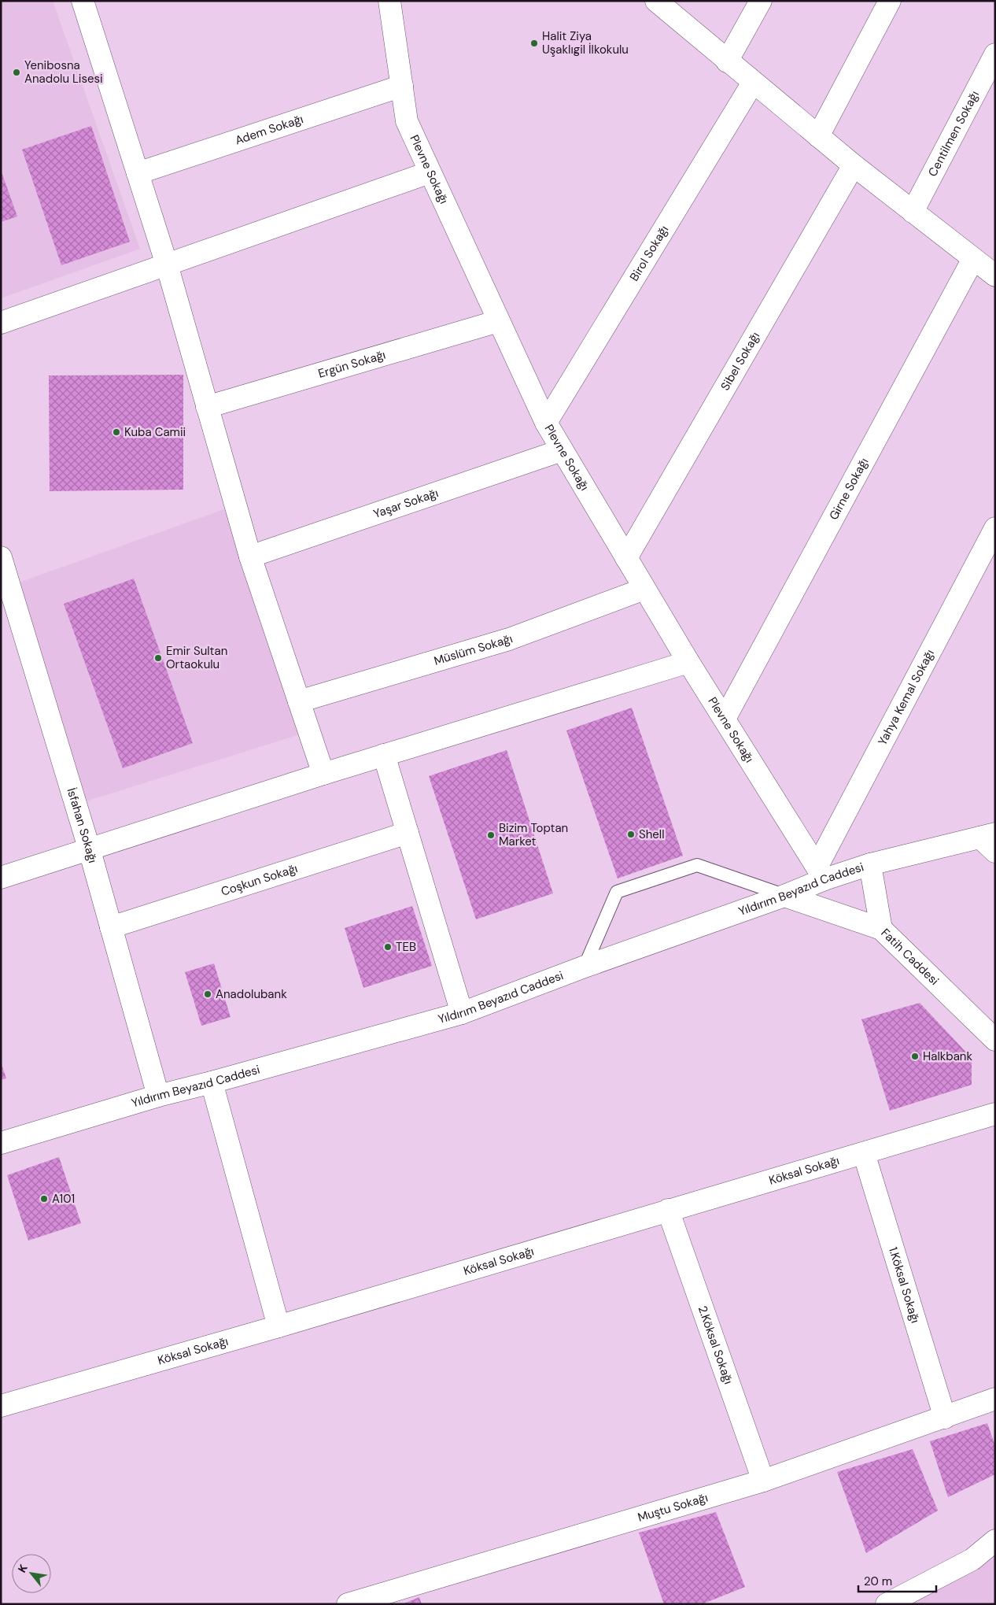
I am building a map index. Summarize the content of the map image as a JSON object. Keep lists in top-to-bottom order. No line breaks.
{"streets":{"street":["Adem Sokağı","Centilmen Sokağı","Plevne Sokağı","Birol Sokağı","Sibel Sokağı","Ergün Sokağı","Girne Sokağı","Yaşar Sokağı","Müslüm Sokağı","Yahya Kemal Sokağı","İsfahan Sokağı","Coşkun Sokağı","Yıldırım Beyazıd Caddesi","Fatih Caddesi","Köksal Sokağı","1.Köksal Sokağı","2.Köksal Sokağı","Muştu Sokağı"]},"crossings":[["Adem Sokağı","Plevne Sokağı"],["Plevne Sokağı","Birol Sokağı"],["Plevne Sokağı","Sibel Sokağı"],["Plevne Sokağı","Ergün Sokağı"],["Plevne Sokağı","Girne Sokağı"],["Plevne Sokağı","Yaşar Sokağı"],["Plevne Sokağı","Müslüm Sokağı"],["Plevne Sokağı","Yahya Kemal Sokağı"],["Plevne Sokağı","Yıldırım Beyazıd Caddesi"],["Yahya Kemal Sokağı","Yıldırım Beyazıd Caddesi"],["İsfahan Sokağı","Coşkun Sokağı"],["İsfahan Sokağı","Yıldırım Beyazıd Caddesi"],["Yıldırım Beyazıd Caddesi","Fatih Caddesi"],["Köksal Sokağı","1.Köksal Sokağı"],["Köksal Sokağı","2.Köksal Sokağı"],["1.Köksal Sokağı","Muştu Sokağı"],["2.Köksal Sokağı","Muştu Sokağı"]],"places":["Halit Ziya Uşaklıgil İlkokulu","Yenibosna Anadolu Lisesi","Kuba Camii","Emir Sultan Ortaokulu","Shell","Bizim Toptan Market","TEB","Anadolubank","Halkbank","A101"],"scale_bar":"20 m","north":"top left"}
